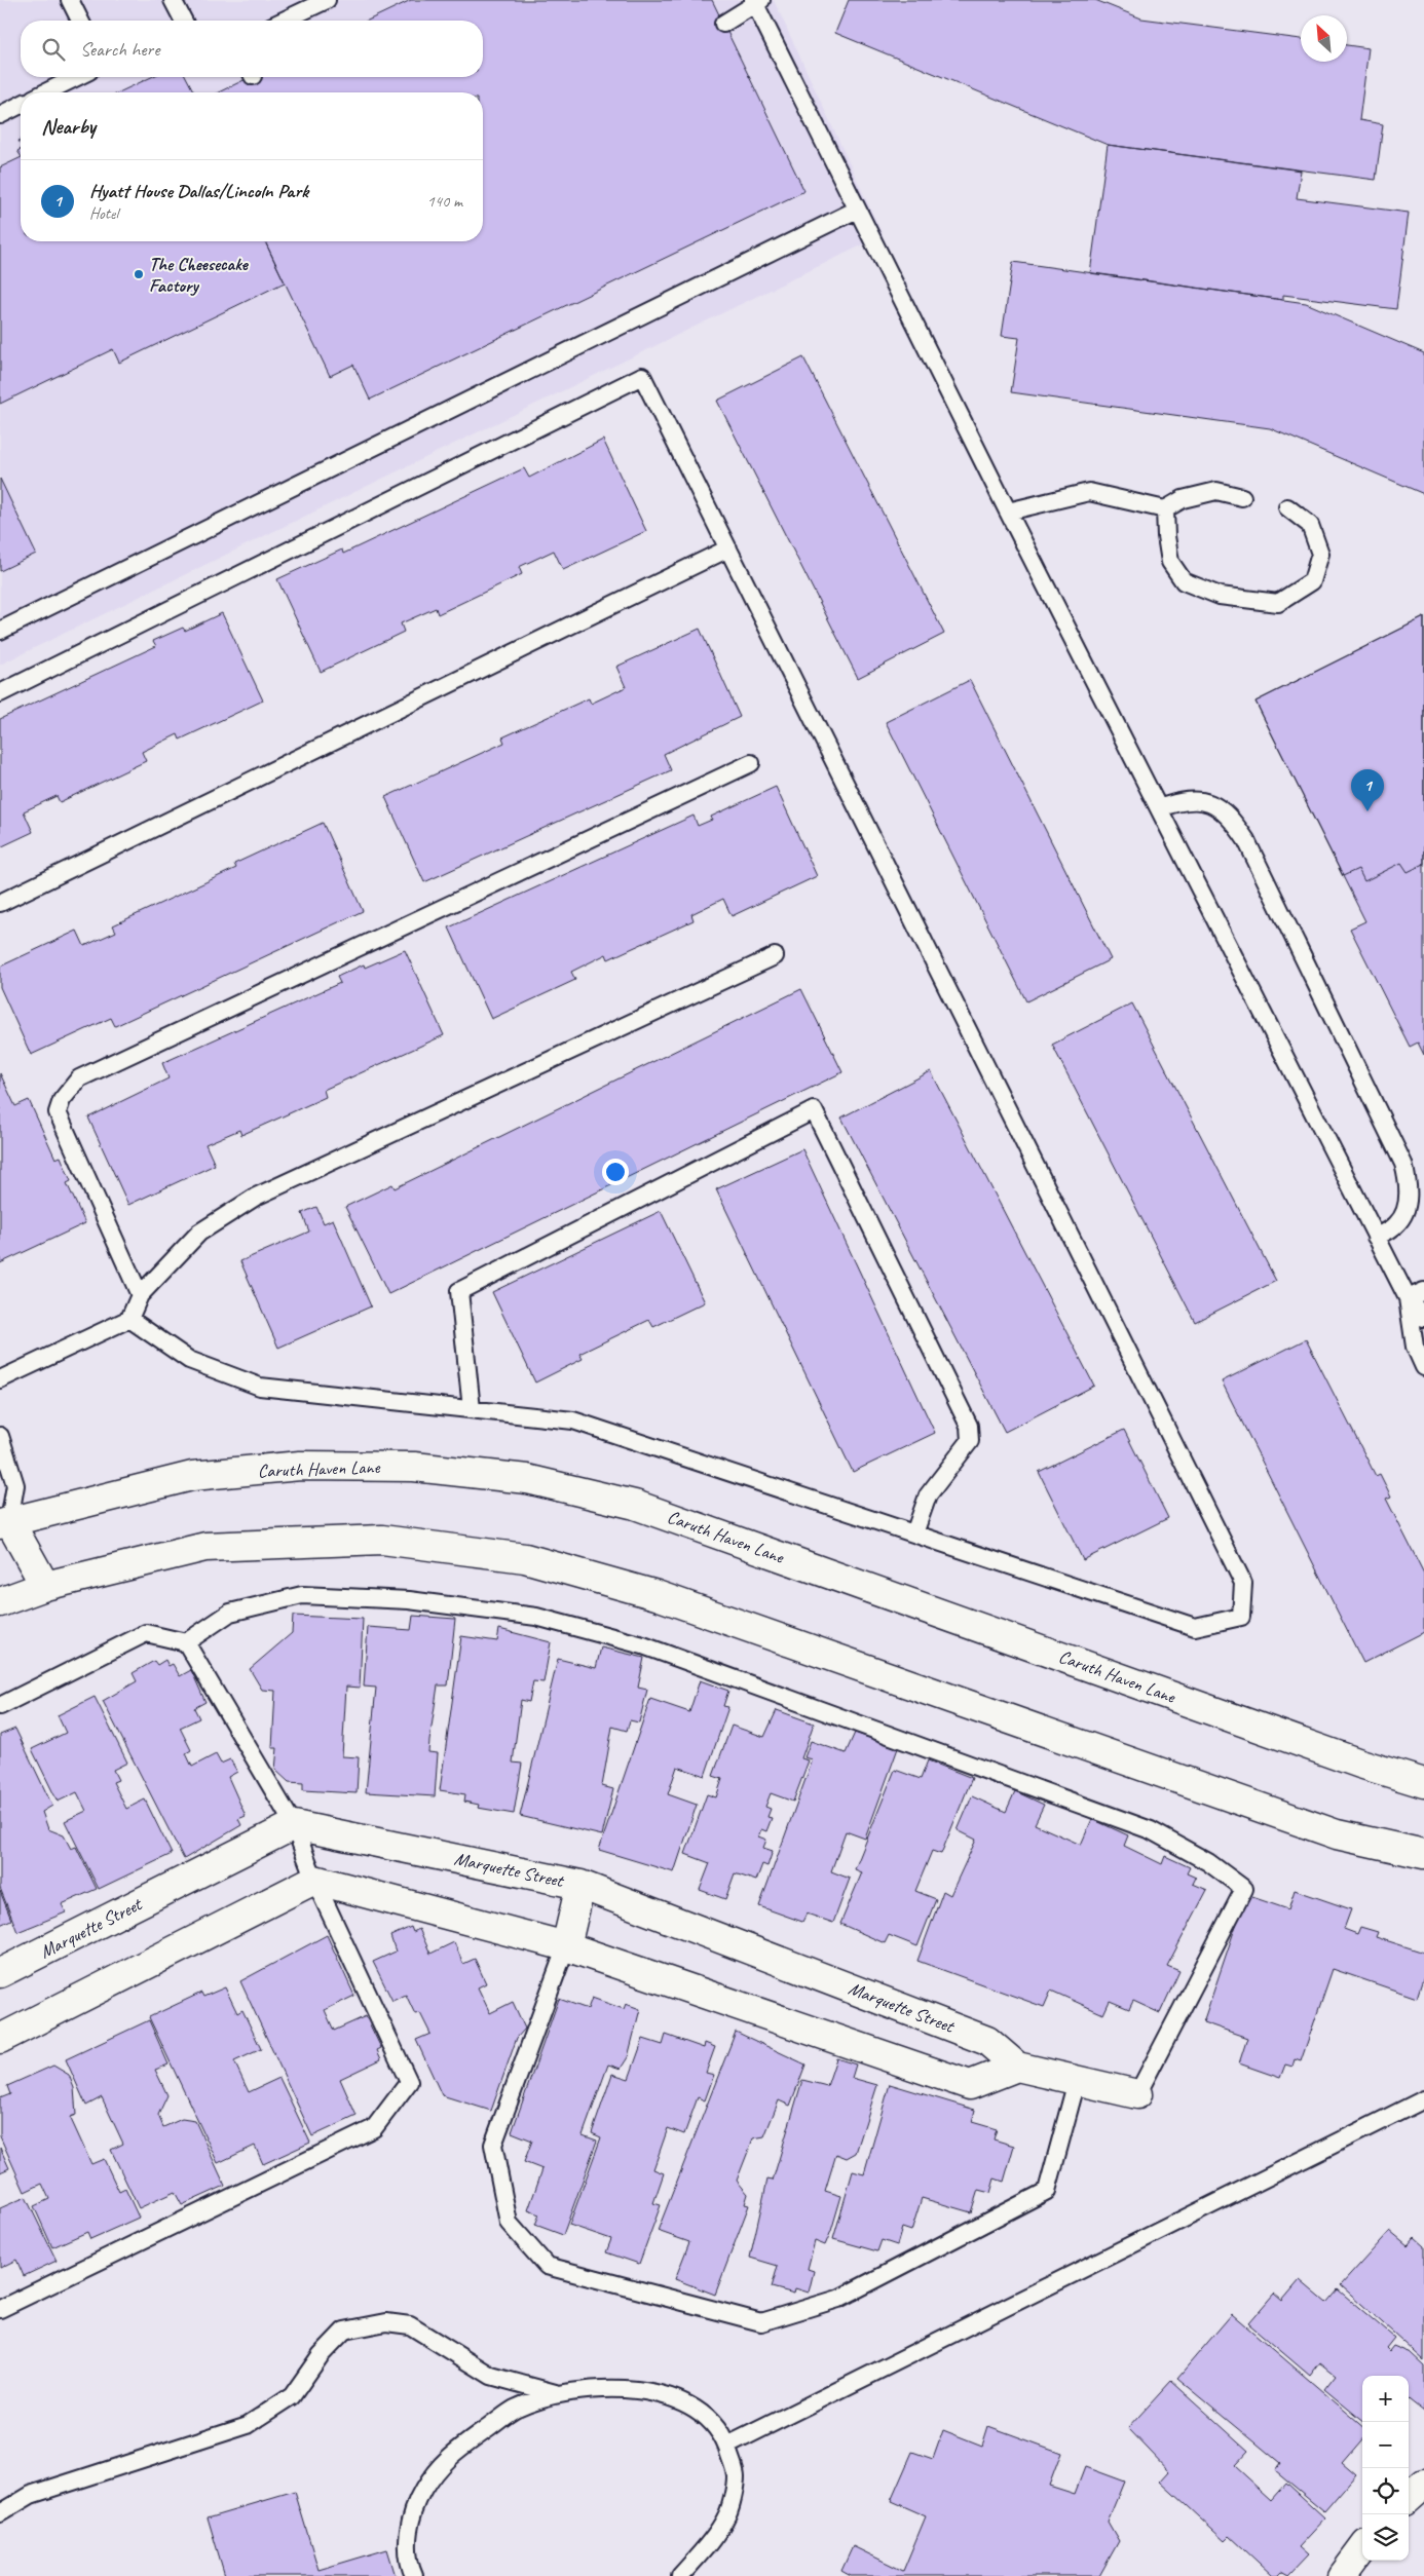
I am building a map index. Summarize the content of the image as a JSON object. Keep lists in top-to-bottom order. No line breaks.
{"streets":{"main road":["Caruth Haven Lane","Marquette Street"]},"places":["The Cheesecake Factory"],"north":"top left","page":{"search":"Search here","heading":"Nearby","list":[{"mark":"1","name":"Hyatt House Dallas/Lincoln Park","note":"Hotel","value":"140 m"}],"pins":"1","map_buttons":["+","−"]}}
